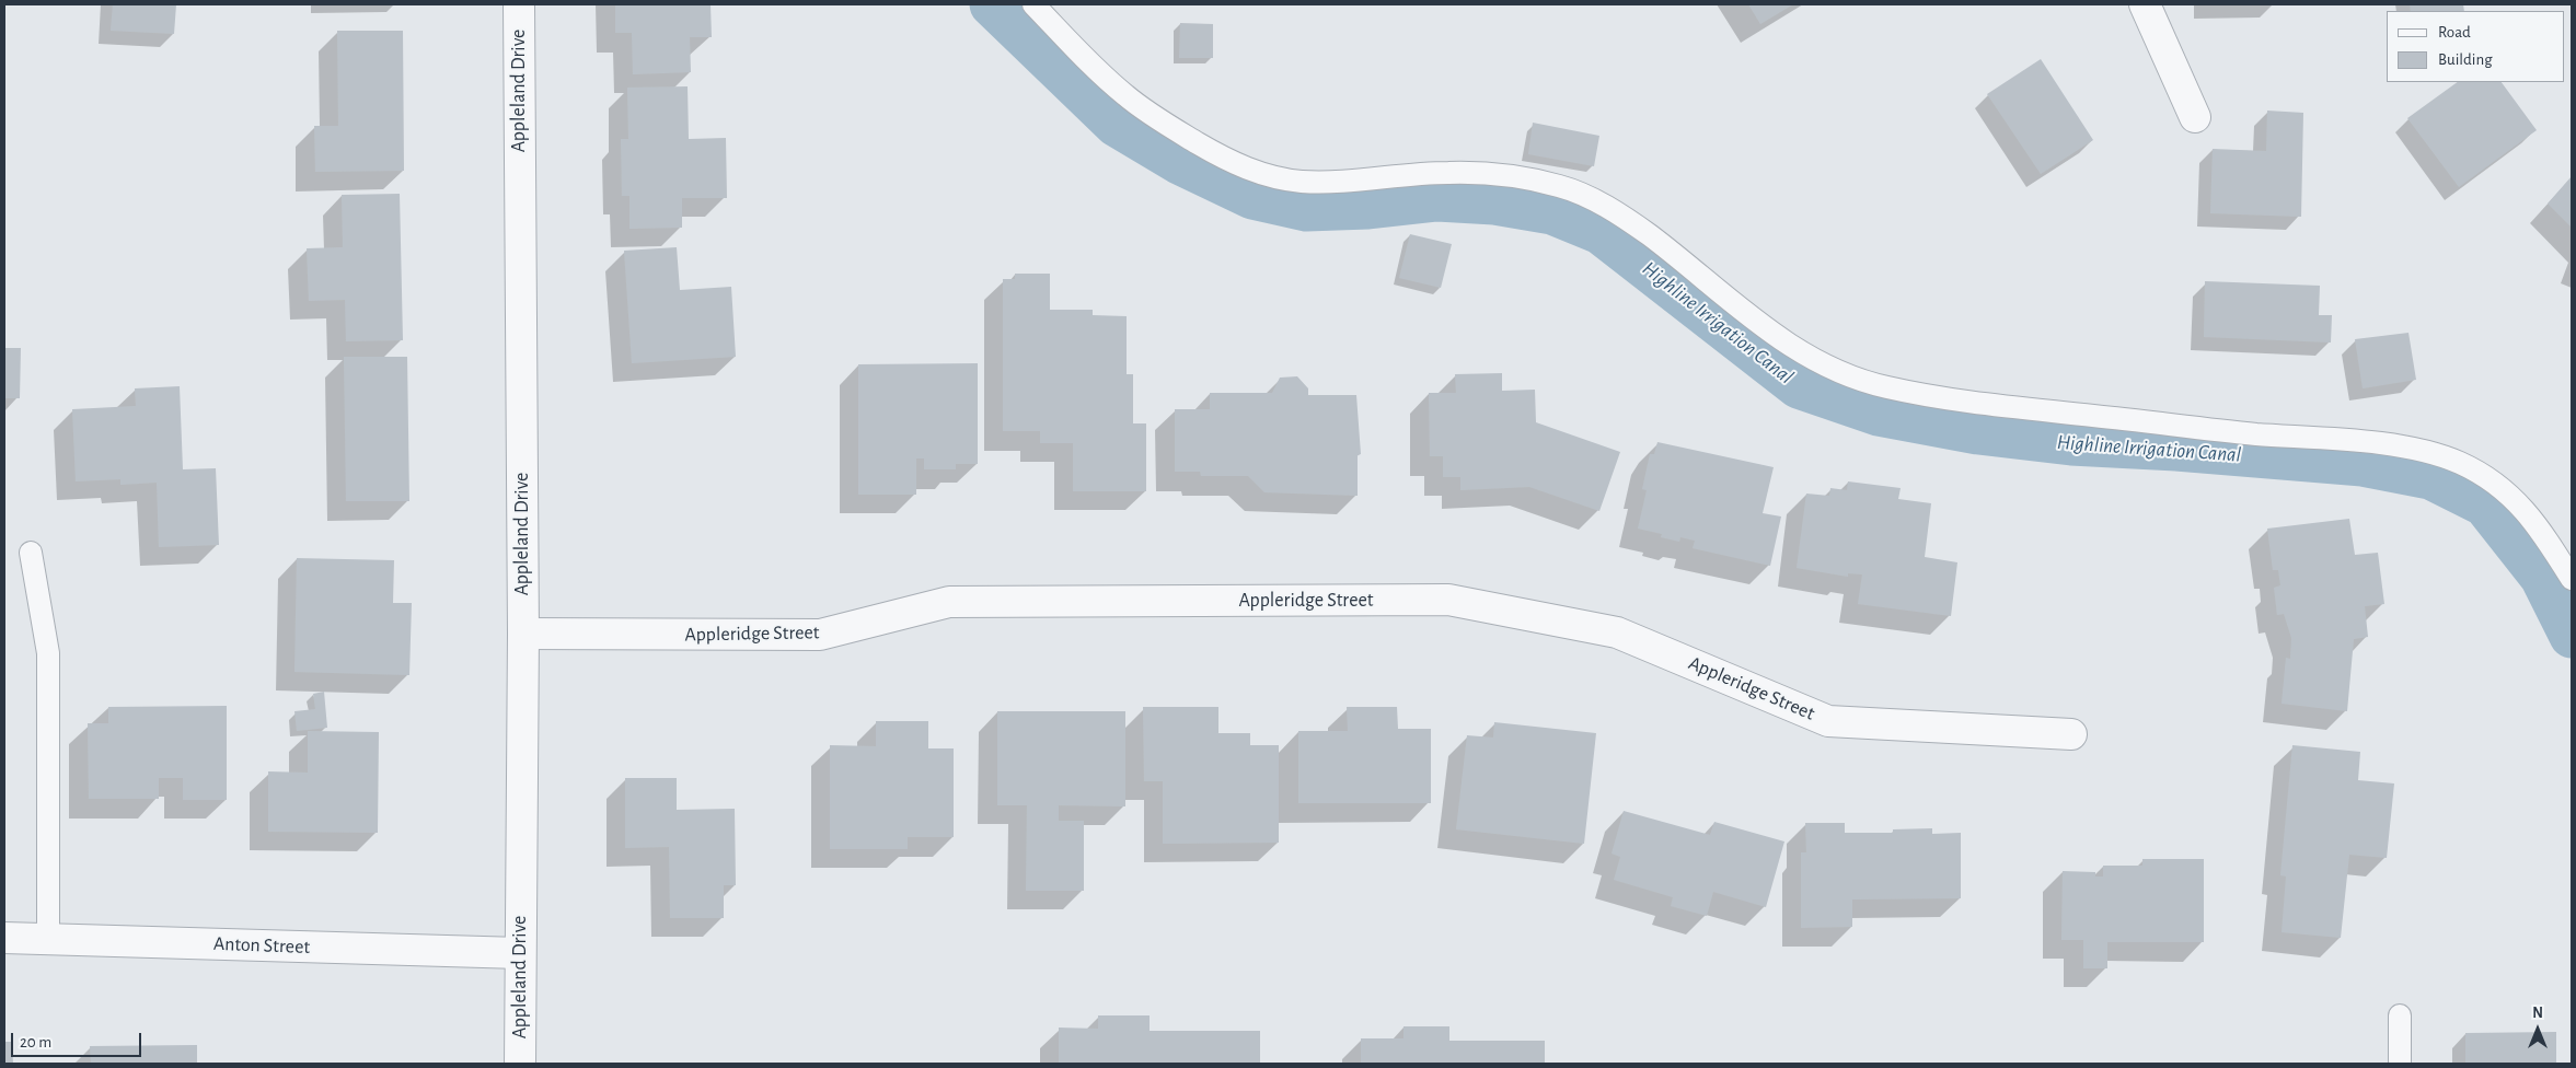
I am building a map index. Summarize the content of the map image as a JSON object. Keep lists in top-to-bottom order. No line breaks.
{"streets":{"street":["Appleland Drive","Appleridge Street","Anton Street"]},"crossings":[["Appleland Drive","Appleridge Street"],["Appleland Drive","Anton Street"]],"water":["Highline Irrigation Canal"],"legend":["Road","Building"],"scale_bar":"20 m","north":"top"}
